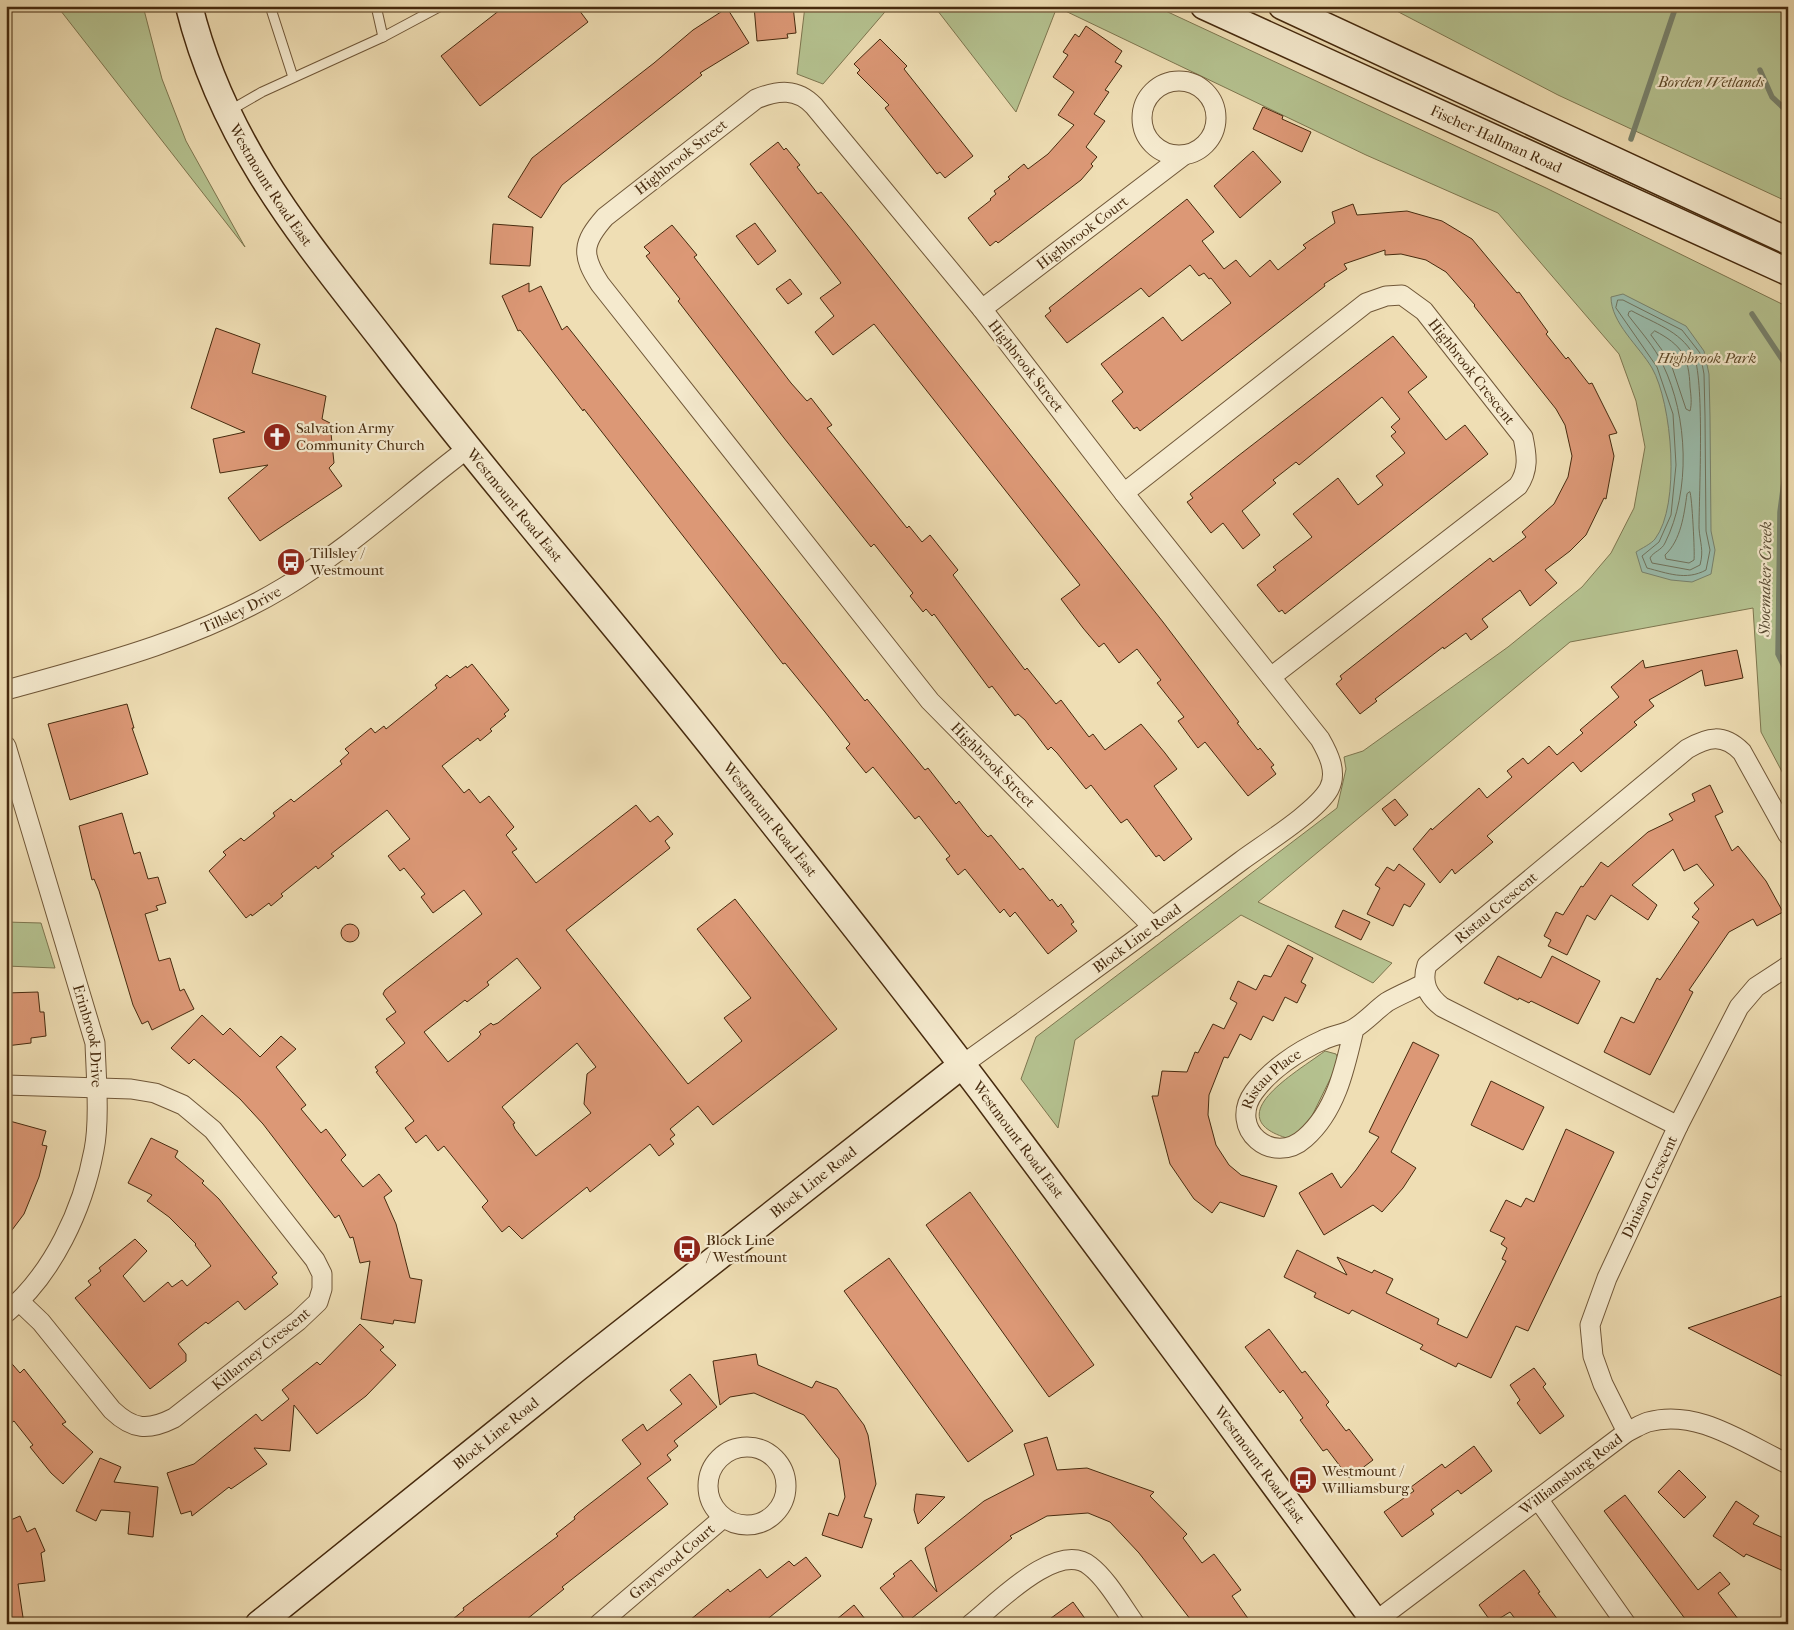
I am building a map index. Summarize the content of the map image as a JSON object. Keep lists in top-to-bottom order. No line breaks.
{"streets":{"main road":["Fischer-Hallman Road","Westmount Road East","Block Line Road"],"street":["Highbrook Street","Highbrook Court","Highbrook Crescent","Tillsley Drive","Ristau Crescent","Erinbrook Drive","Ristau Place","Dinison Crescent","Killarney Crescent","Williamsburg Road","Graywood Court"]},"crossings":[["Highbrook Street","Highbrook Court"],["Highbrook Street","Highbrook Crescent"],["Highbrook Street","Block Line Road"],["Westmount Road East","Tillsley Drive"],["Westmount Road East","Block Line Road"],["Westmount Road East","Williamsburg Road"],["Ristau Crescent","Ristau Place"],["Erinbrook Drive","Killarney Crescent"],["Dinison Crescent","Williamsburg Road"]],"water":["Shoemaker Creek"],"parks":["Borden Wetlands","Highbrook Park"],"places":{"church":["Salvation Army Community Church"],"bus stop":["Tillsley / Westmount","Block Line / Westmount","Westmount / Williamsburg"]}}
